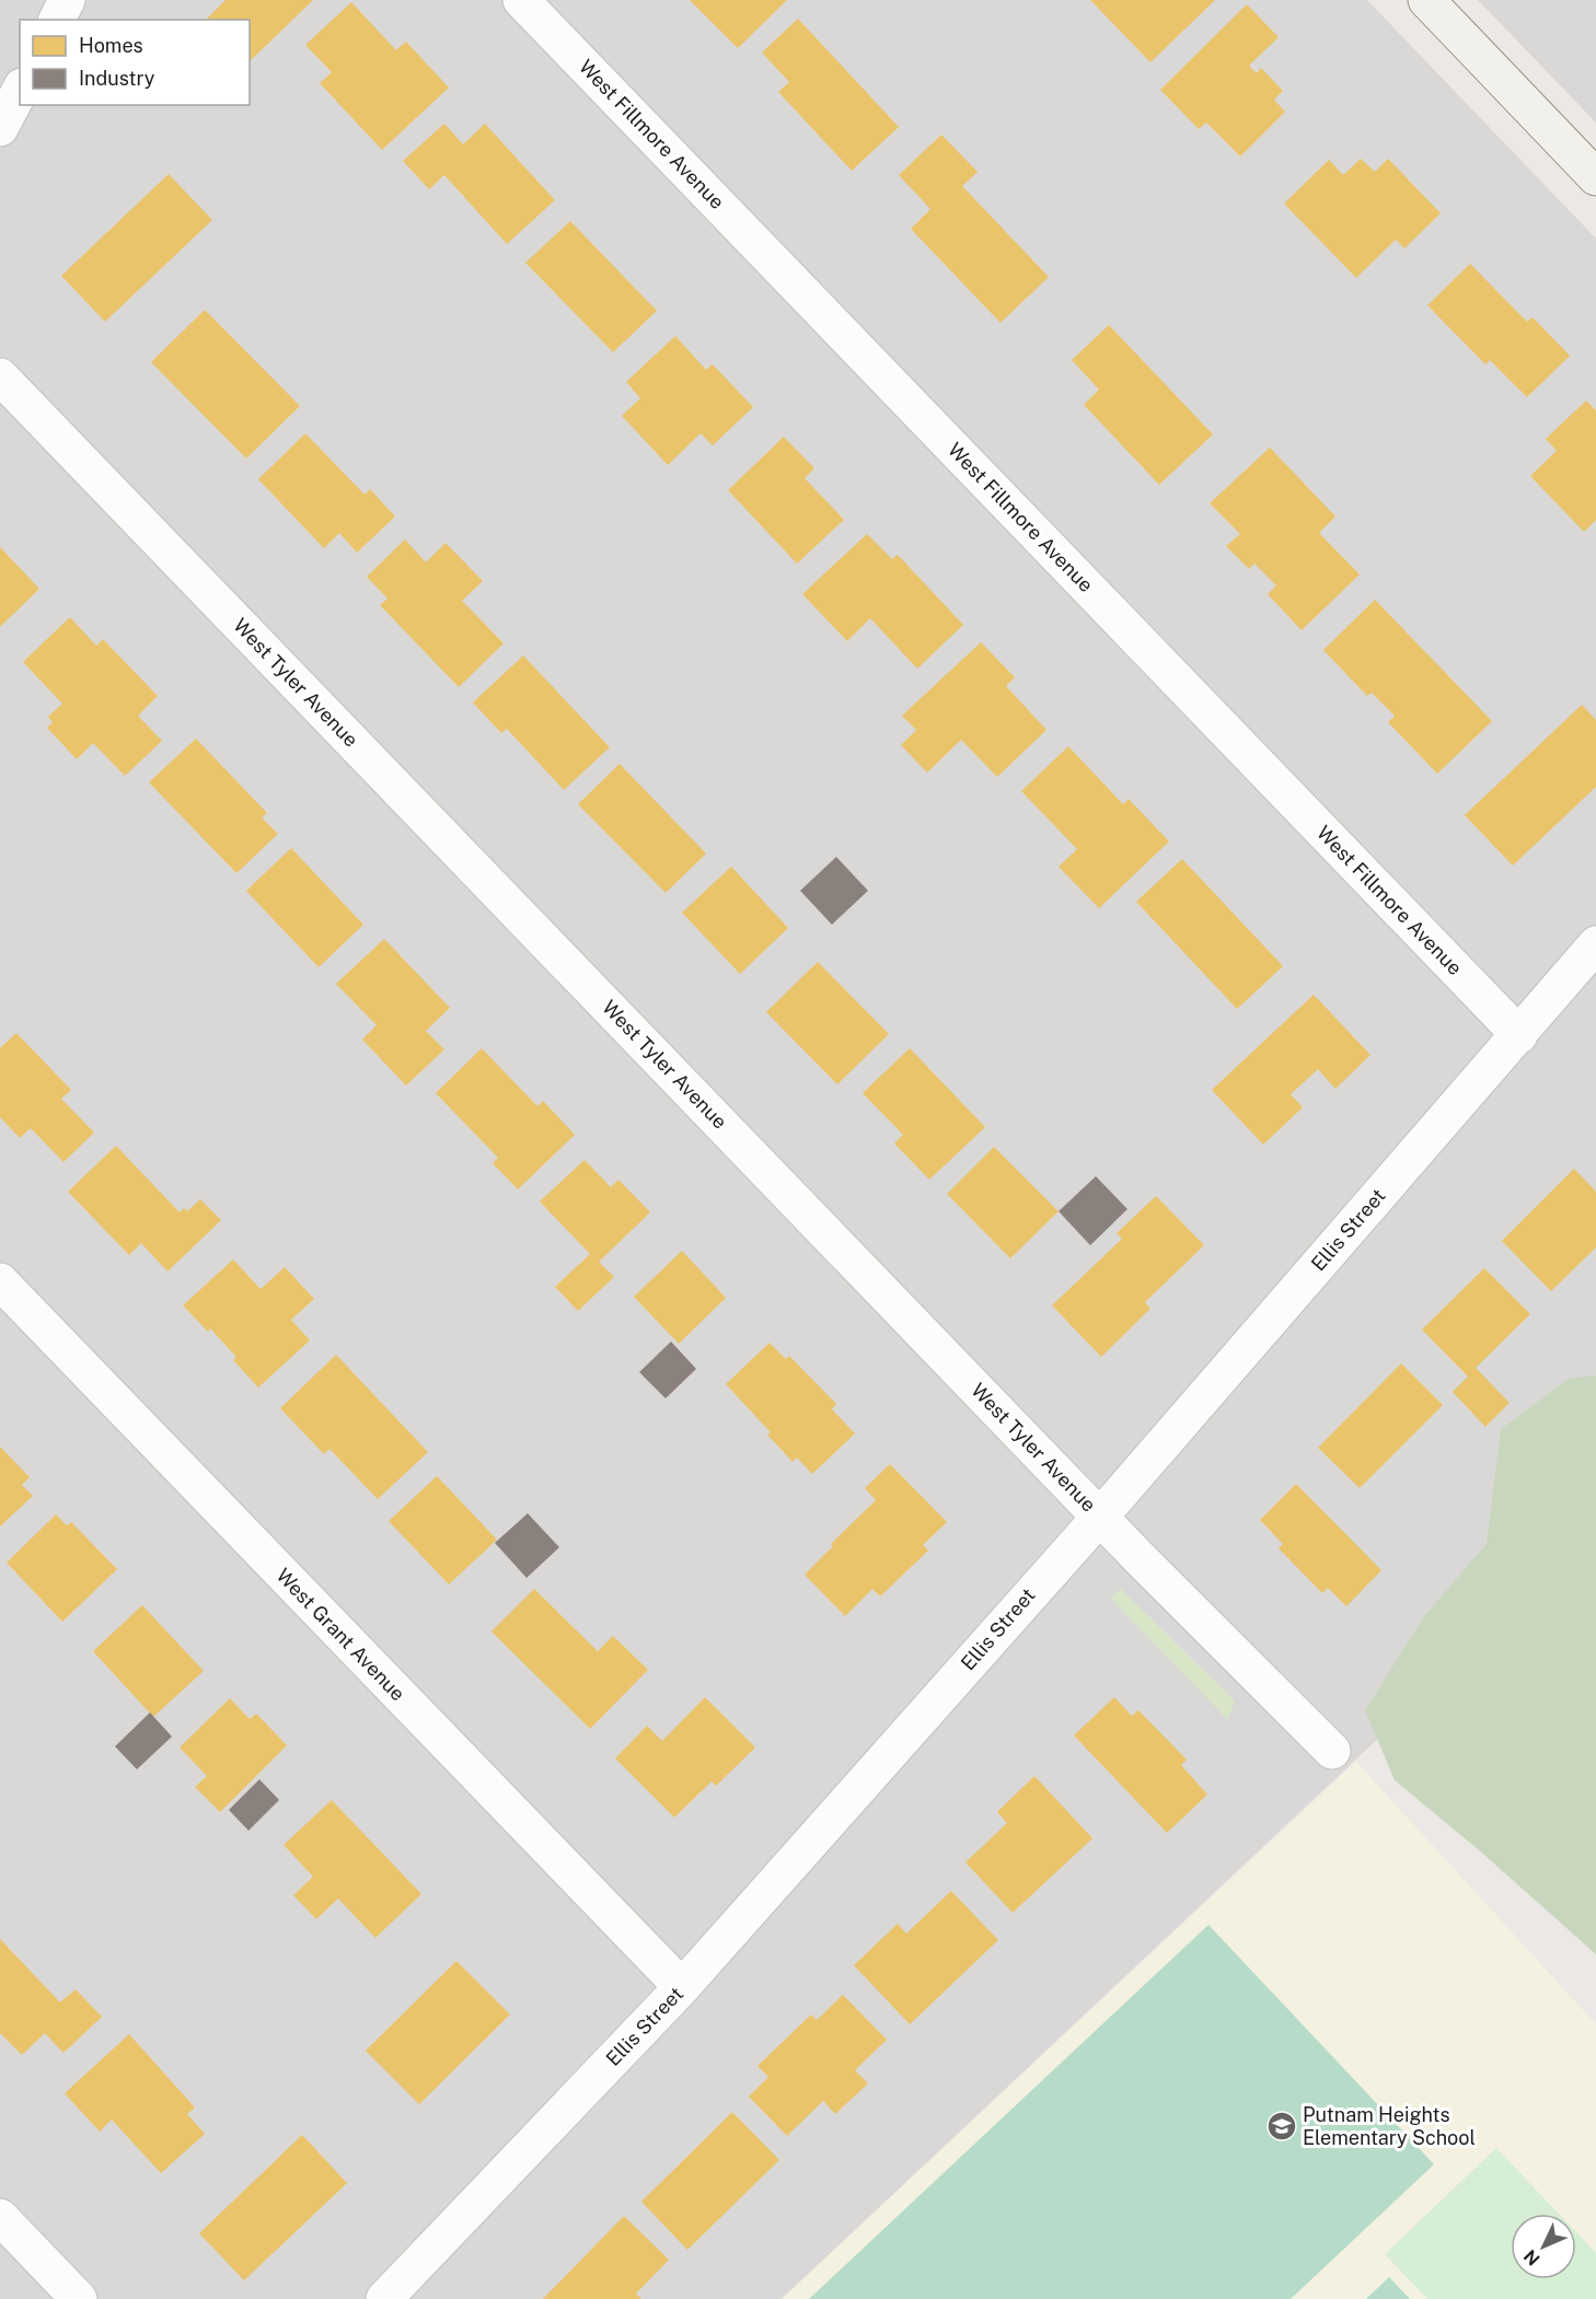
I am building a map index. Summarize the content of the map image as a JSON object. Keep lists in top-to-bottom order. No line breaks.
{"streets":{"street":["West Fillmore Avenue","West Tyler Avenue","Ellis Street","West Grant Avenue"]},"crossings":[["West Fillmore Avenue","Ellis Street"],["West Tyler Avenue","Ellis Street"],["Ellis Street","West Grant Avenue"]],"places":{"school or university":["Putnam Heights Elementary School"]},"legend":["Homes","Industry"],"north":"bottom left"}
